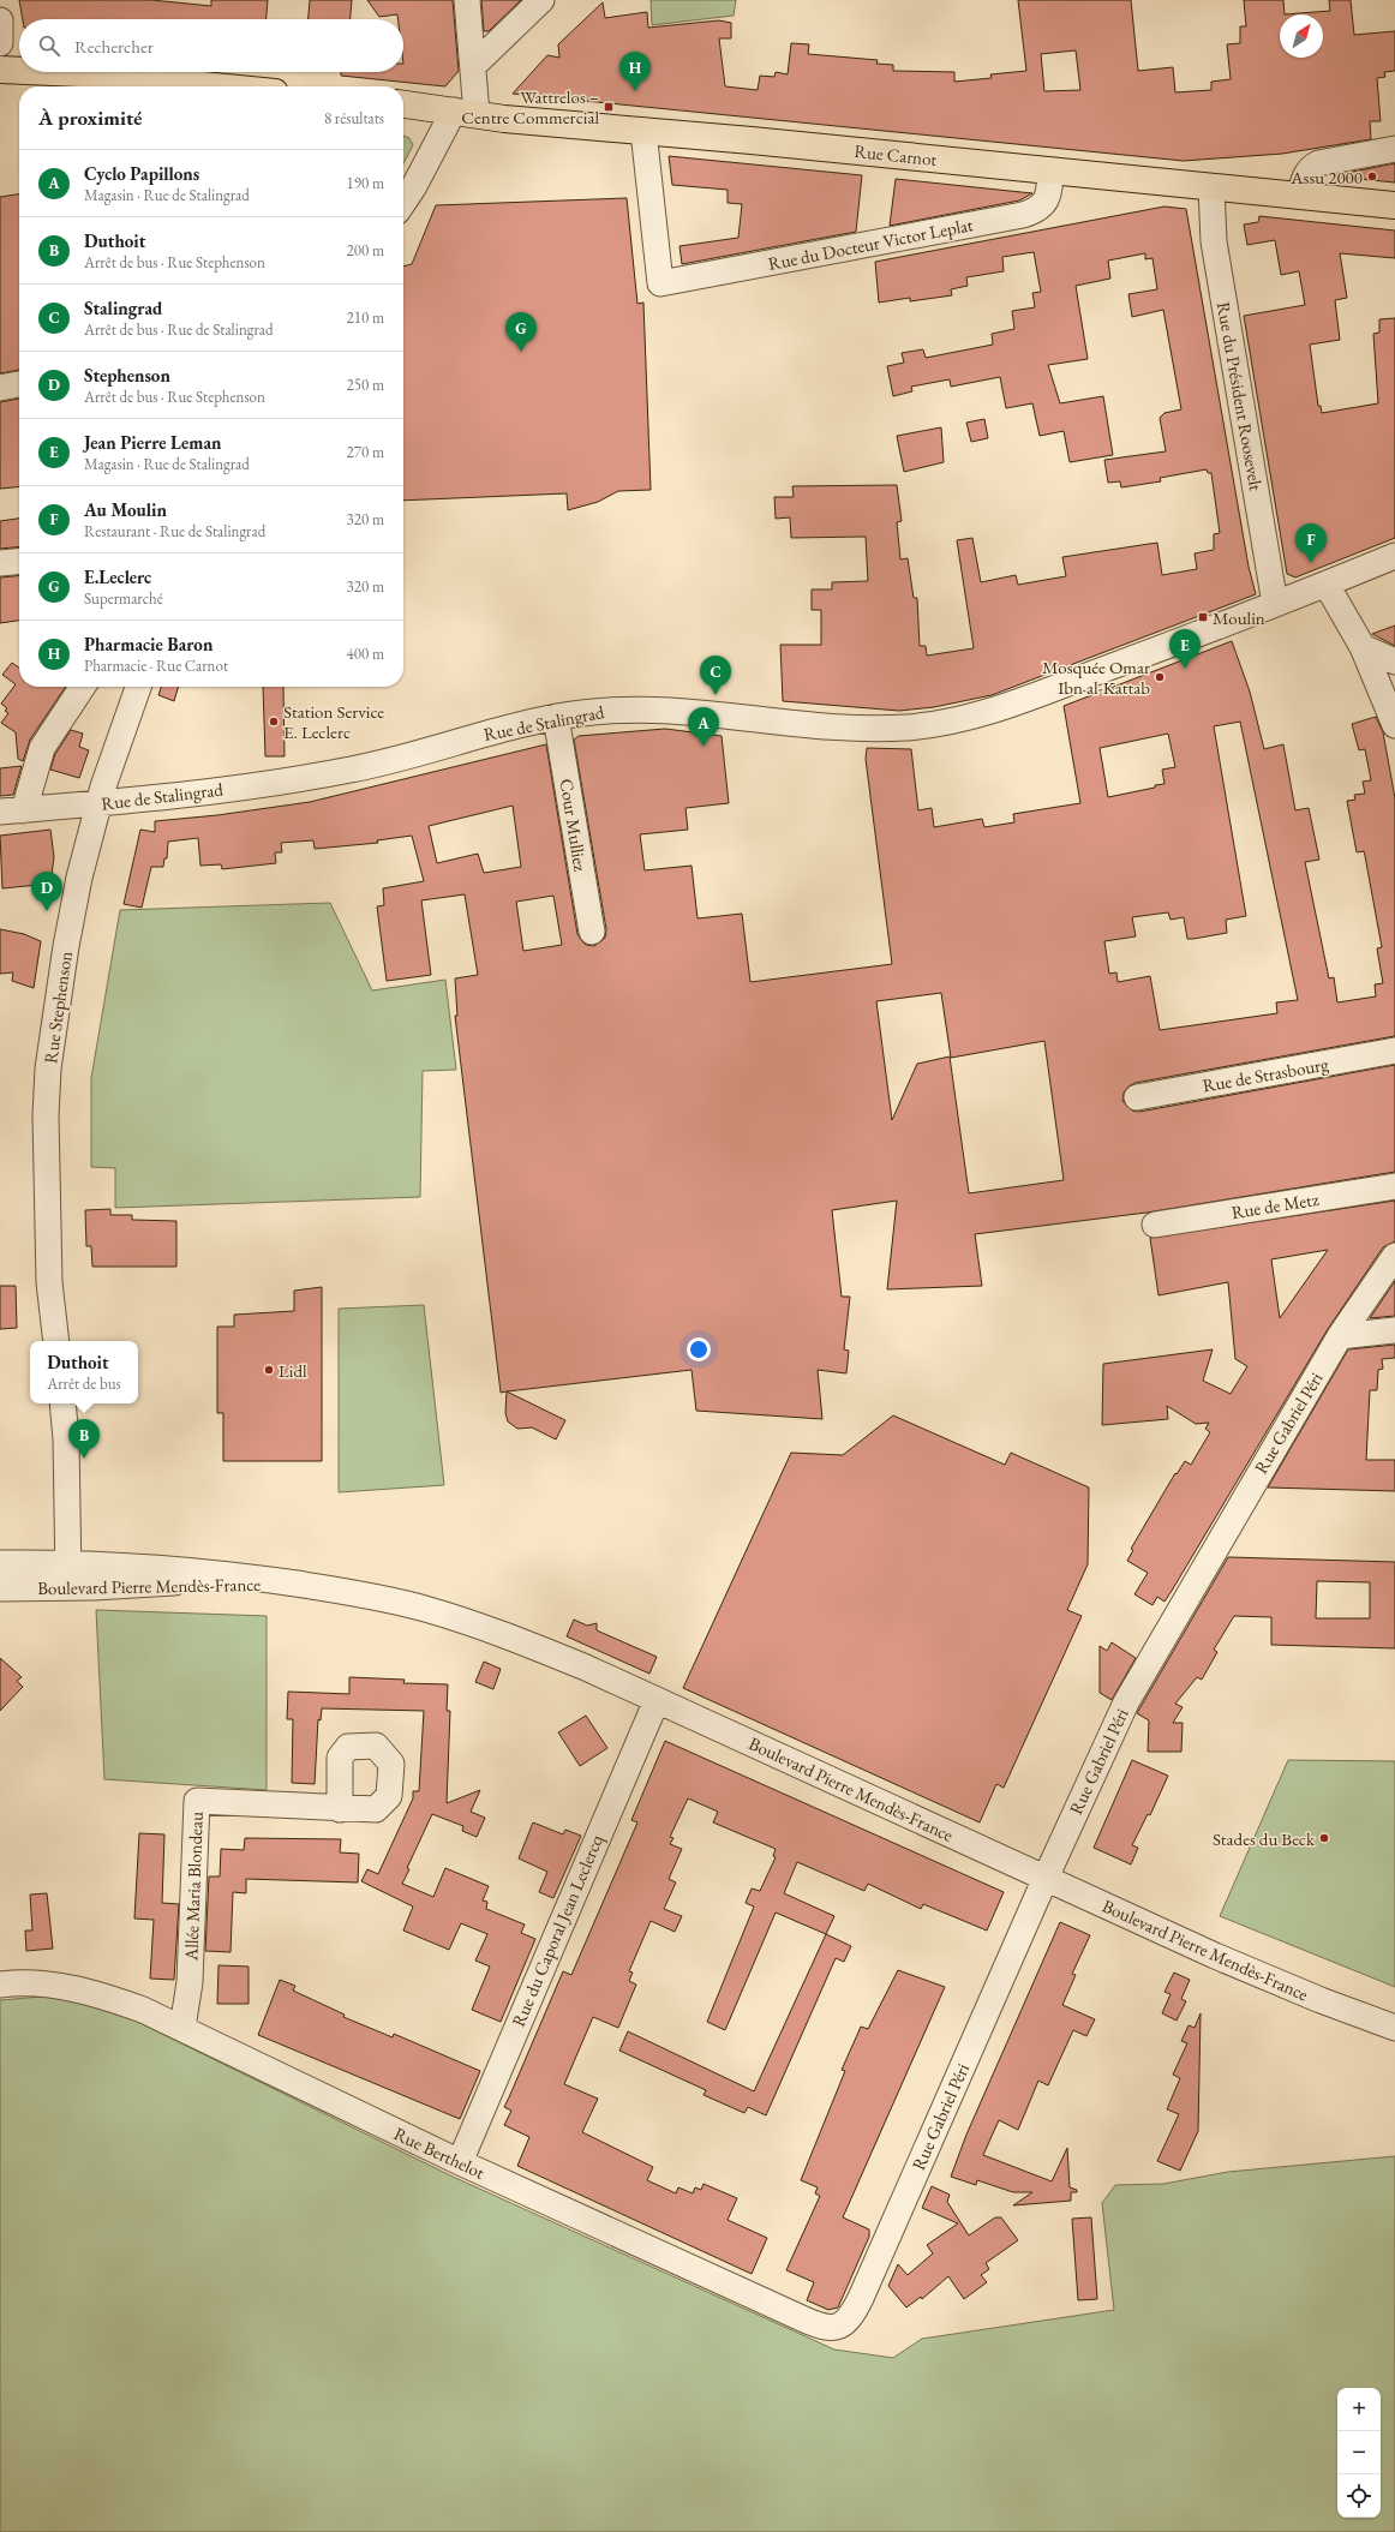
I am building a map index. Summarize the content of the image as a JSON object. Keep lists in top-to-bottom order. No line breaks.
{"streets":{"main road":["Rue Carnot"],"street":["Rue du Docteur Victor Leplat","Rue du Président Roosevelt","Rue de Stalingrad","Cour Mulliez","Rue Stephenson","Rue de Strasbourg","Rue de Metz","Rue Gabriel Péri","Boulevard Pierre Mendès-France","Allée Maria Blondeau","Rue du Caporal Jean Leclercq","Rue Berthelot"]},"crossings":[["Rue Carnot","Rue du Docteur Victor Leplat"],["Rue Carnot","Rue du Président Roosevelt"],["Rue du Président Roosevelt","Rue de Stalingrad"],["Rue de Stalingrad","Cour Mulliez"],["Rue de Stalingrad","Rue Stephenson"],["Rue Gabriel Péri","Boulevard Pierre Mendès-France"],["Rue Gabriel Péri","Rue Berthelot"],["Boulevard Pierre Mendès-France","Rue du Caporal Jean Leclercq"],["Allée Maria Blondeau","Rue Berthelot"],["Rue du Caporal Jean Leclercq","Rue Berthelot"]],"places":{"transit":["Wattrelos – Centre Commercial","Moulin"],"other":["Assu 2000","Mosquée Omar Ibn al-Kattab","Station Service E. Leclerc","Lidl","Stades du Beck"]},"north":"top right","page":{"search":"Rechercher","pins":["H","G","F","E","C","A","D","B"],"heading":["À proximité","8 résultats"],"list":[{"mark":"A","name":"Cyclo Papillons","note":"Magasin · Rue de Stalingrad","value":"190 m"},{"mark":"B","name":"Duthoit","note":"Arrêt de bus · Rue Stephenson","value":"200 m"},{"mark":"C","name":"Stalingrad","note":"Arrêt de bus · Rue de Stalingrad","value":"210 m"},{"mark":"D","name":"Stephenson","note":"Arrêt de bus · Rue Stephenson","value":"250 m"},{"mark":"E","name":"Jean Pierre Leman","note":"Magasin · Rue de Stalingrad","value":"270 m"},{"mark":"F","name":"Au Moulin","note":"Restaurant · Rue de Stalingrad","value":"320 m"},{"mark":"G","name":"E.Leclerc","note":"Supermarché","value":"320 m"},{"mark":"H","name":"Pharmacie Baron","note":"Pharmacie · Rue Carnot","value":"400 m"}],"popup":["Duthoit","Arrêt de bus"],"map_buttons":["+","−"]}}
